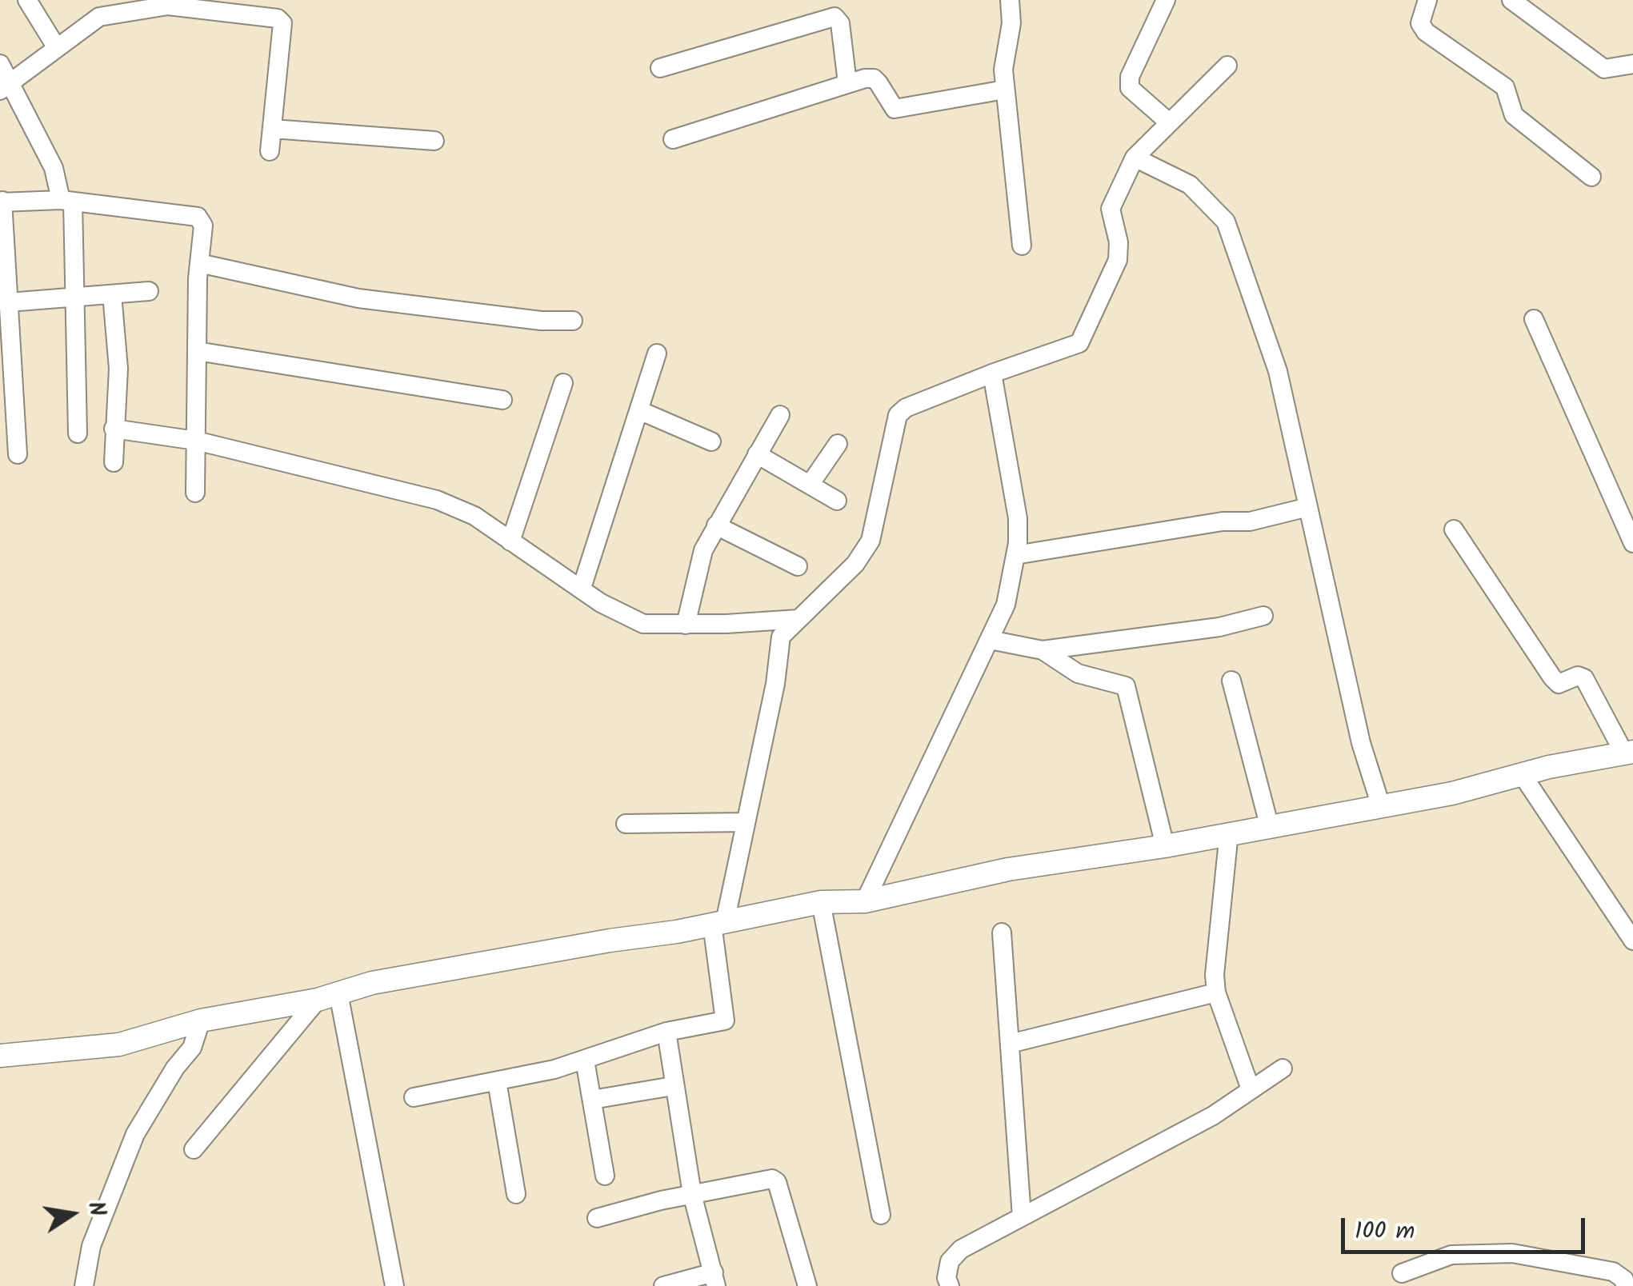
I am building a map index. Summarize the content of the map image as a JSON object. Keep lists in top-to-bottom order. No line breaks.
{"scale_bar":"100 m","north":"right"}
